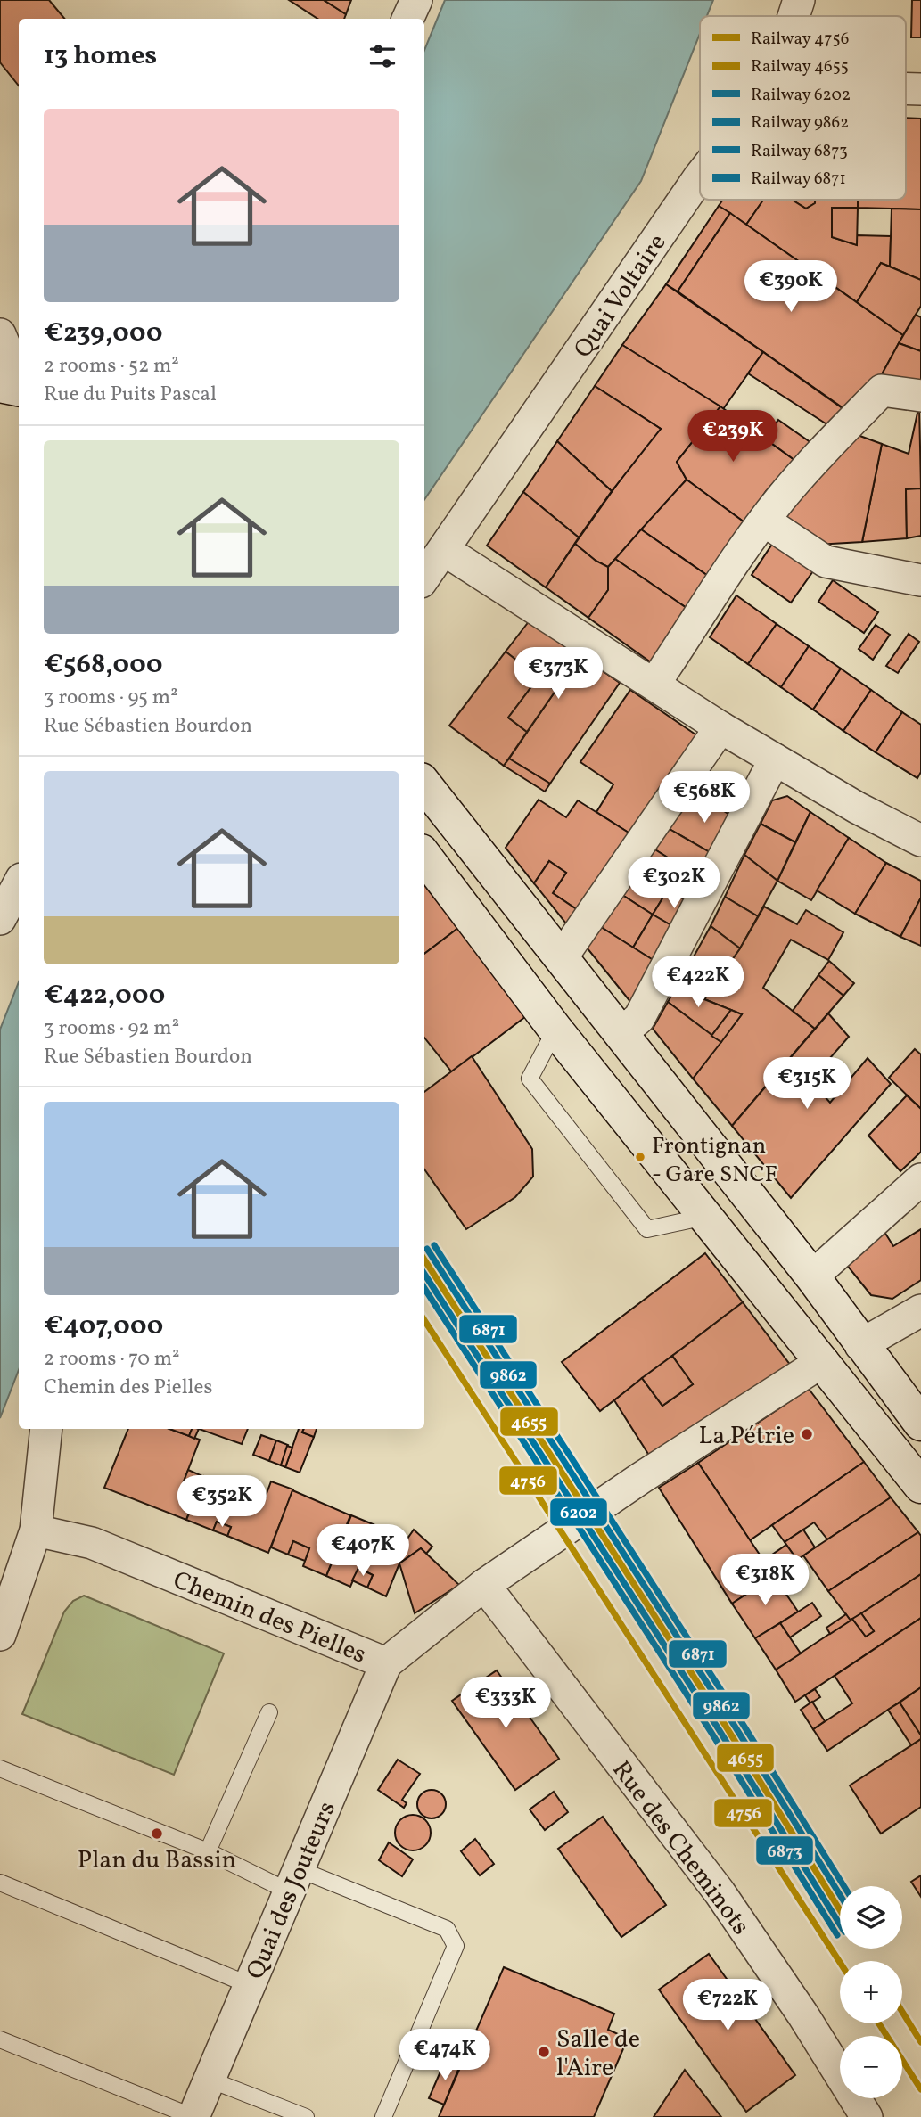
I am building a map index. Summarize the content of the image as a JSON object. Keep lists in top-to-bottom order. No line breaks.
{"streets":{"street":["Quai Voltaire","Chemin des Pielles","Rue des Cheminots","Quai des Jouteurs"]},"crossings":[["Chemin des Pielles","Rue des Cheminots"],["Chemin des Pielles","Quai des Jouteurs"]],"places":["Frontignan - Gare SNCF","La Pétrie","Plan du Bassin","Salle de l'Aire"],"lines":["rail line 6871","rail line 9862","rail line 4655","rail line 6202","rail line 6873","rail line 4756"],"legend":["Railway 4756","Railway 4655","Railway 6202","Railway 9862","Railway 6873","Railway 6871"],"page":{"heading":"13 homes","list":[{"name":"€239,000","note":"2 rooms · 52 m² · Rue du Puits Pascal"},{"name":"€568,000","note":"3 rooms · 95 m² · Rue Sébastien Bourdon"},{"name":"€422,000","note":"3 rooms · 92 m² · Rue Sébastien Bourdon"},{"name":"€407,000","note":"2 rooms · 70 m² · Chemin des Pielles"}],"price":["€390K","€239K","€373K","€568K","€302K","€422K","€315K","€352K","€407K","€318K","€333K","€722K","€474K"],"map_buttons":["+","−"]}}
